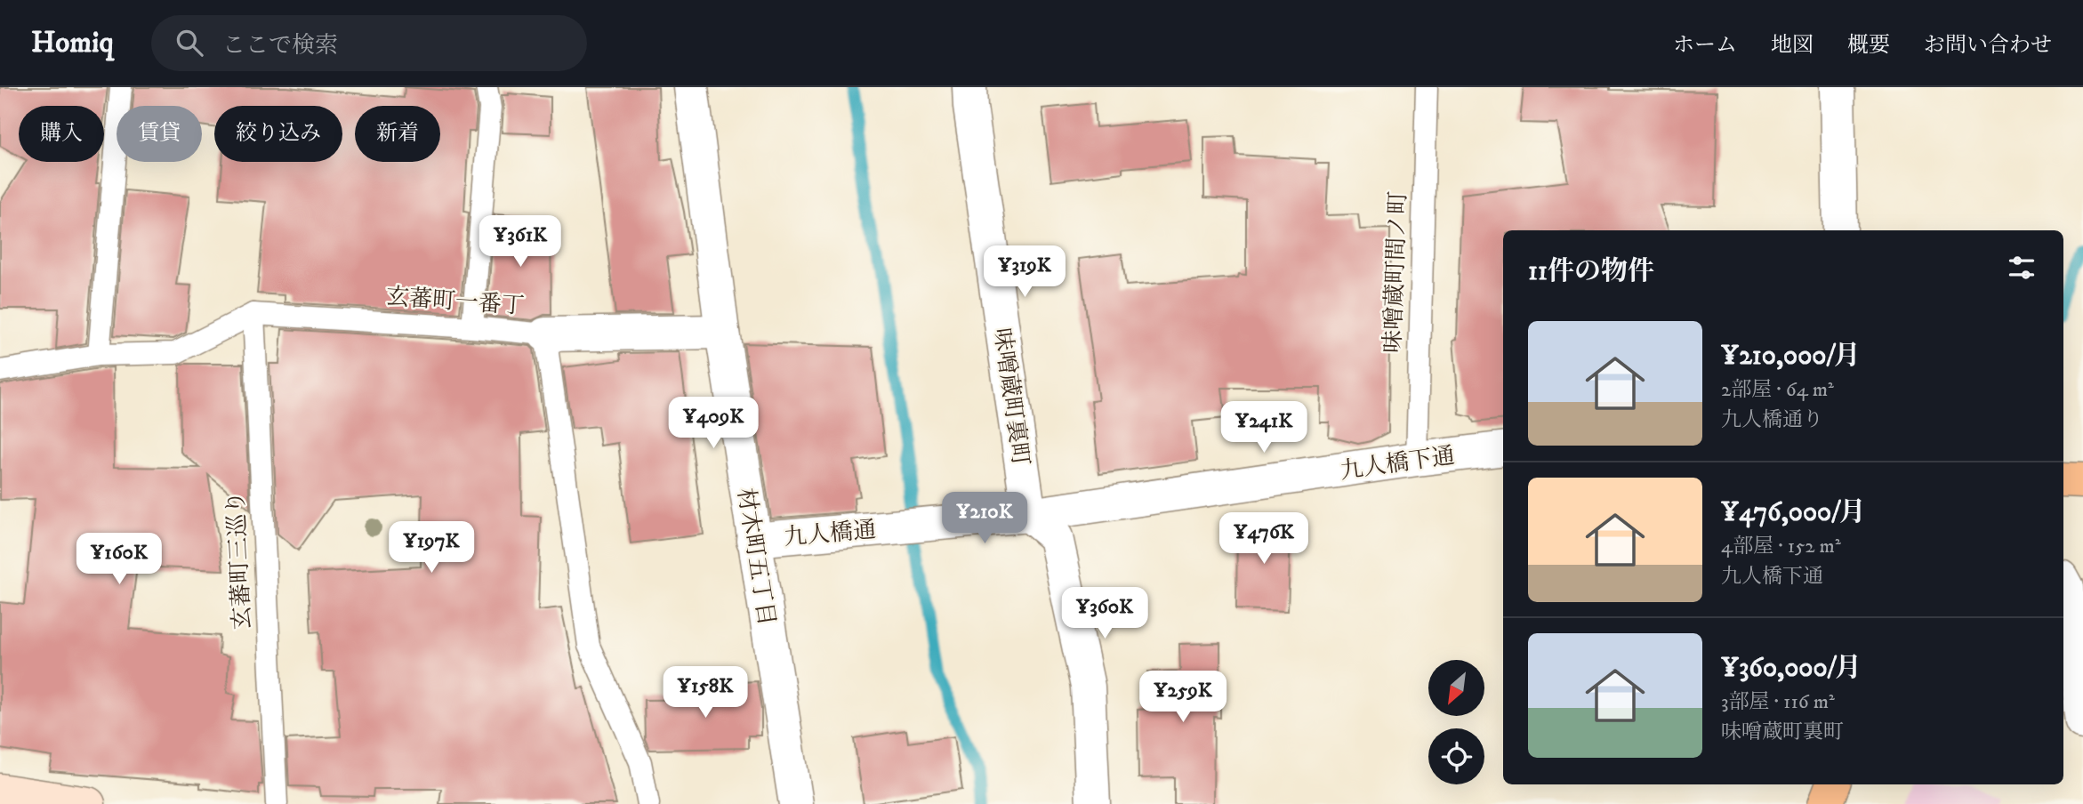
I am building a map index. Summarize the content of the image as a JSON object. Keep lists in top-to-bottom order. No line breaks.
{"streets":{"street":["味噌蔵町裏町","九人橋下通","九人橋通","材木町五丁目"],"lane":["味噌蔵町間ノ町","玄蕃町一番丁","玄蕃町三巡り"]},"crossings":[["味噌蔵町間ノ町","九人橋下通"],["玄蕃町一番丁","玄蕃町三巡り"],["味噌蔵町裏町","九人橋下通"],["九人橋下通","九人橋通"],["九人橋通","材木町五丁目"]],"north":"bottom left","page":{"header":"Homiq","search":"ここで検索","nav":["ホーム","地図","概要","お問い合わせ"],"chip":["購入","賃貸","絞り込み","新着"],"price":["¥361K","¥319K","¥409K","¥241K","¥210K","¥476K","¥197K","¥160K","¥360K","¥158K","¥259K"],"heading":"11件の物件","list":[{"name":"¥210,000/月","note":"2部屋 · 64 m² · 九人橋通り"},{"name":"¥476,000/月","note":"4部屋 · 152 m² · 九人橋下通"},{"name":"¥360,000/月","note":"3部屋 · 116 m² · 味噌蔵町裏町"}]}}
